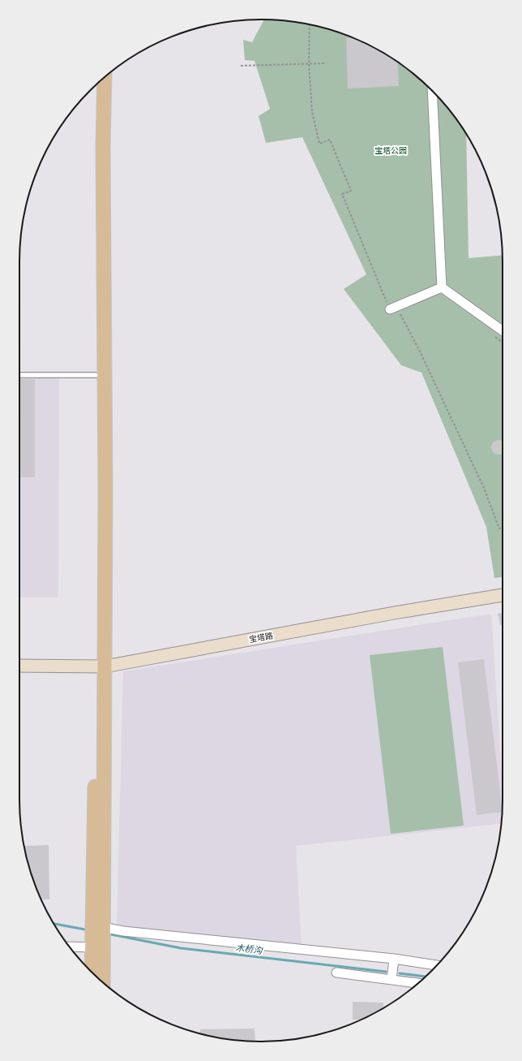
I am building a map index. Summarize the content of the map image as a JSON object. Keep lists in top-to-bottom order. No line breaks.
{"streets":{"street":["宝塔路"]},"water":["木桥沟"],"parks":["宝塔公园"]}
